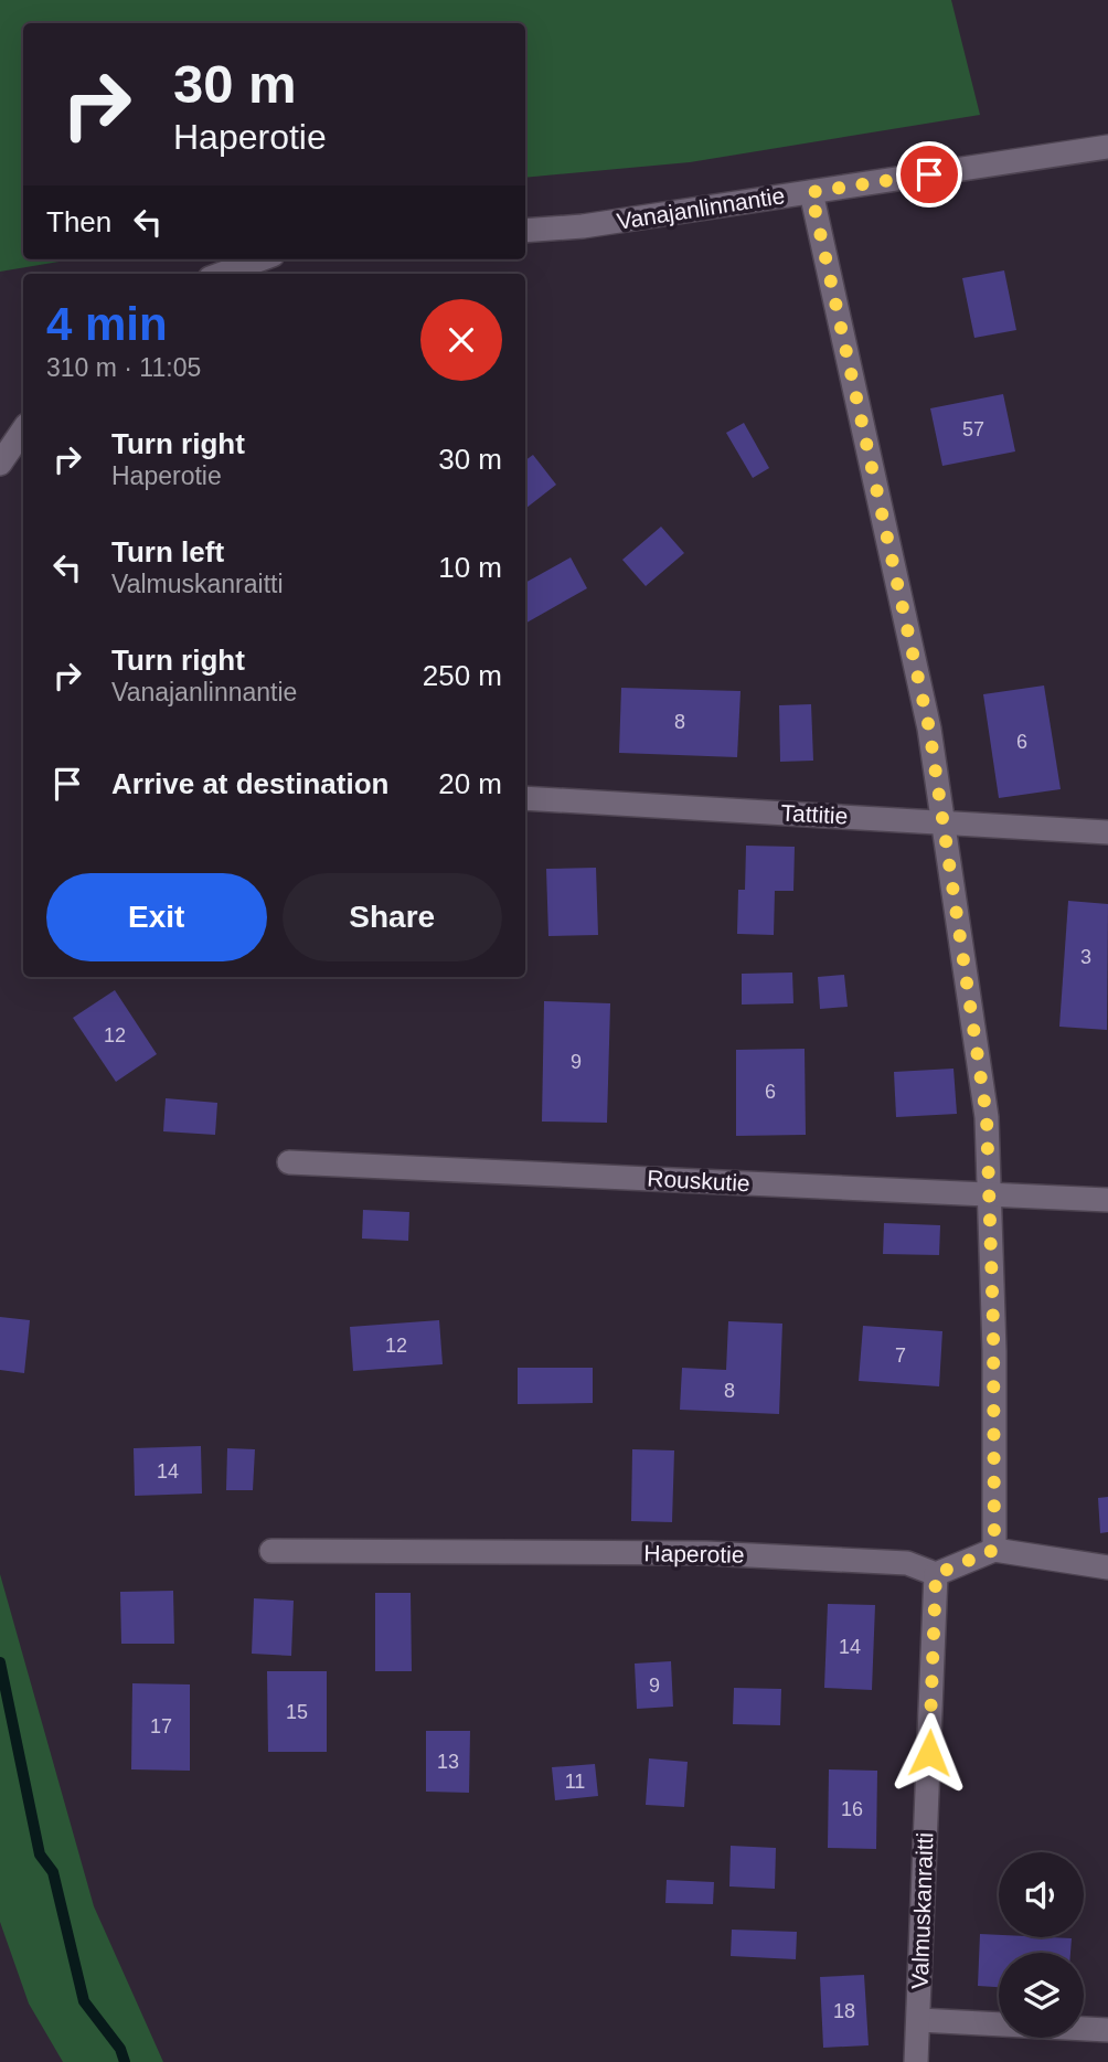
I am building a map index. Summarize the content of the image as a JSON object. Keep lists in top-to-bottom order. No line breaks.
{"streets":{"street":["Vanajanlinnantie","Tattitie","Rouskutie","Haperotie","Valmuskanraitti"]},"crossings":[["Haperotie","Valmuskanraitti"]],"house_numbers":["57","8","6","3","12","9","6","12","7","8","14","14","9","15","17","13","11","16","18"],"page":{"turn":["30 m","Haperotie"],"then":"Then","heading":["4 min","310 m · 11:05"],"list":[{"name":"Turn right","note":"Haperotie","value":"30 m"},{"name":"Turn left","note":"Valmuskanraitti","value":"10 m"},{"name":"Turn right","note":"Vanajanlinnantie","value":"250 m"},{"name":"Arrive at destination","value":"20 m"}],"buttons":["Exit","Share"]}}
